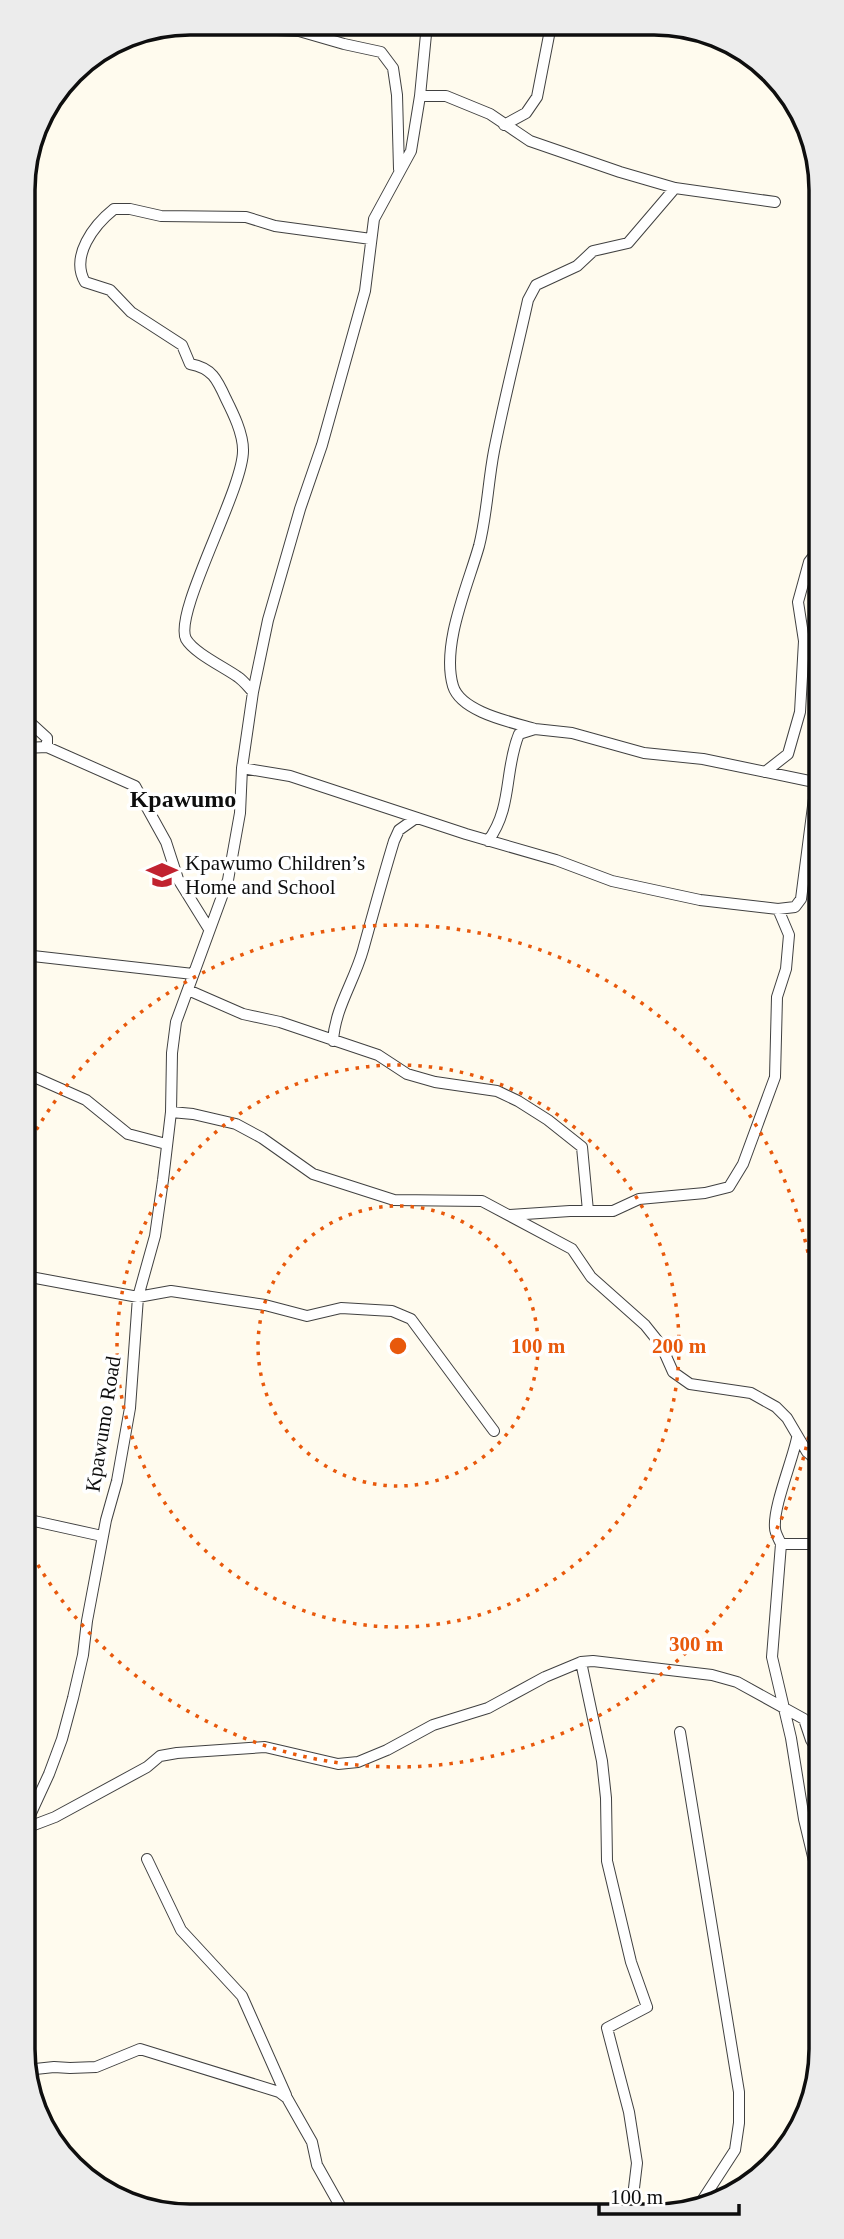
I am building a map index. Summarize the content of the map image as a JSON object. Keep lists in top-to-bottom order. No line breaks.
{"streets":{"street":["Kpawumo Road"]},"districts":["Kpawumo"],"places":{"school or university":["Kpawumo Children’s Home and School"]},"scale_bar":"100 m","rings":["100 m","200 m","300 m"]}
